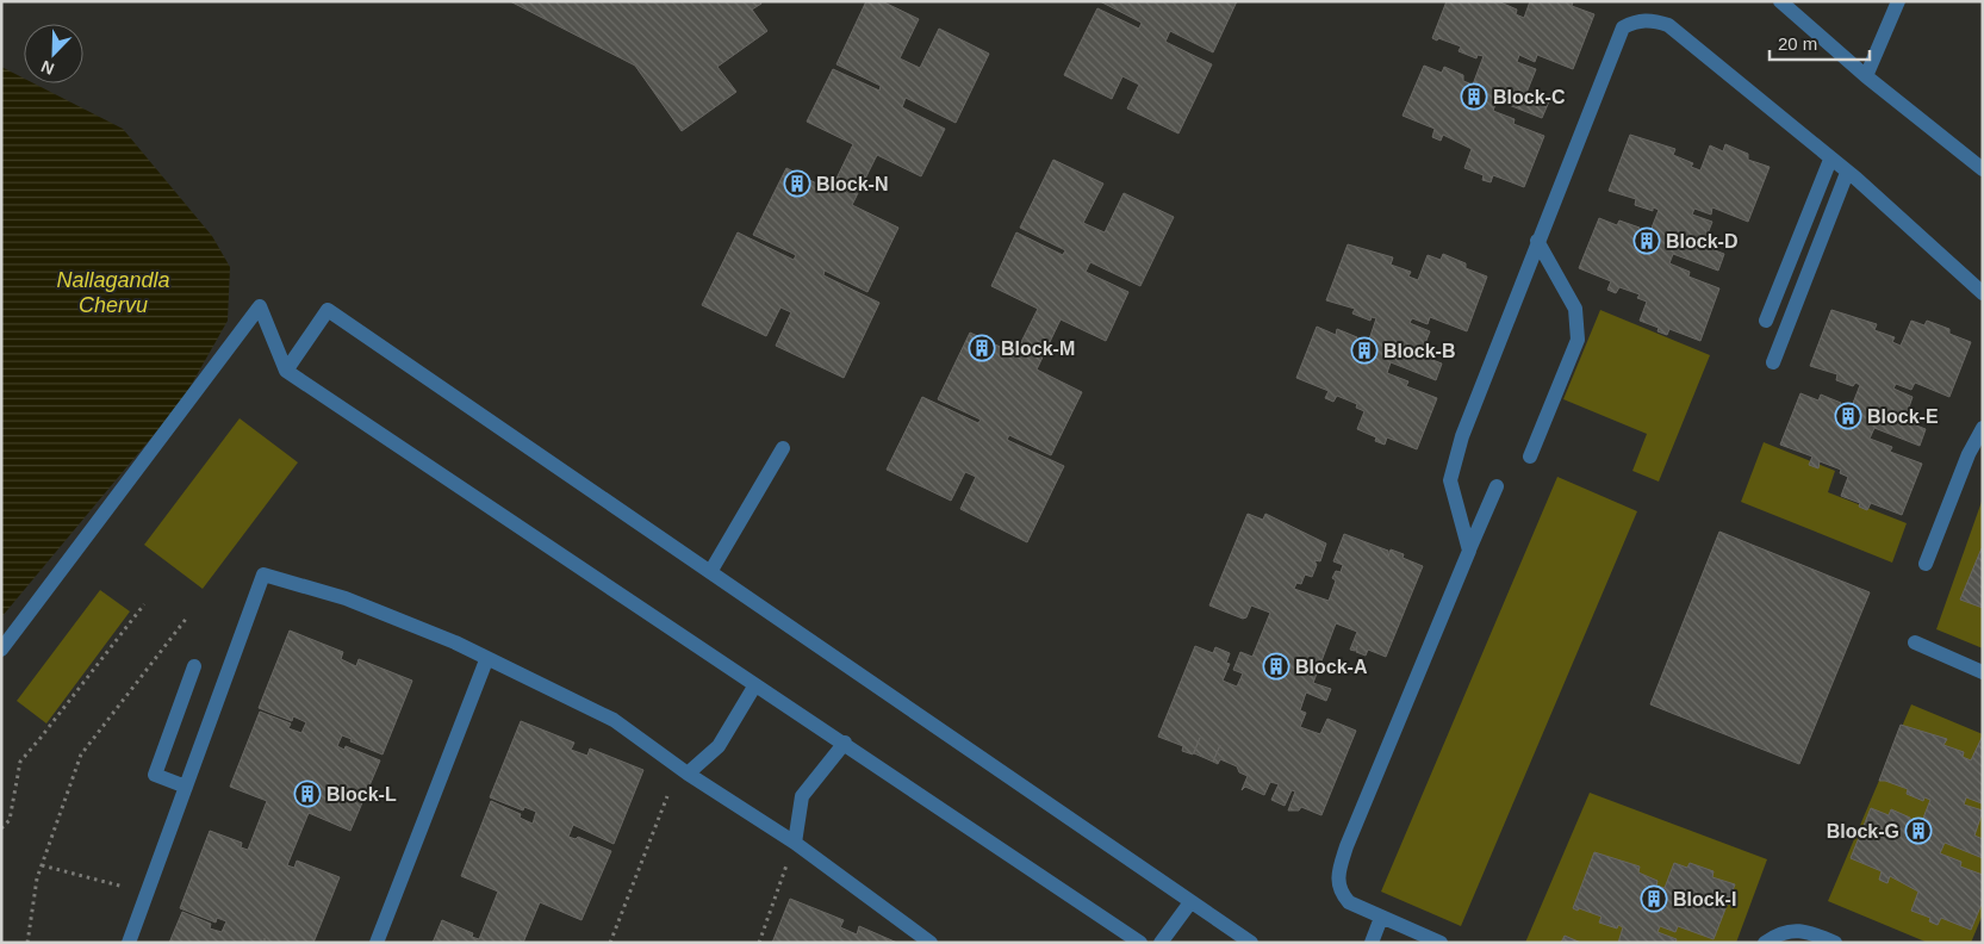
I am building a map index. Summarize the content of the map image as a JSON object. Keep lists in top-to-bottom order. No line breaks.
{"water":["Nallagandla Chervu"],"places":{"building":["Block-C","Block-N","Block-D","Block-M","Block-B","Block-E","Block-A","Block-L","Block-G","Block-I"]},"scale_bar":"20 m","north":"bottom left"}
